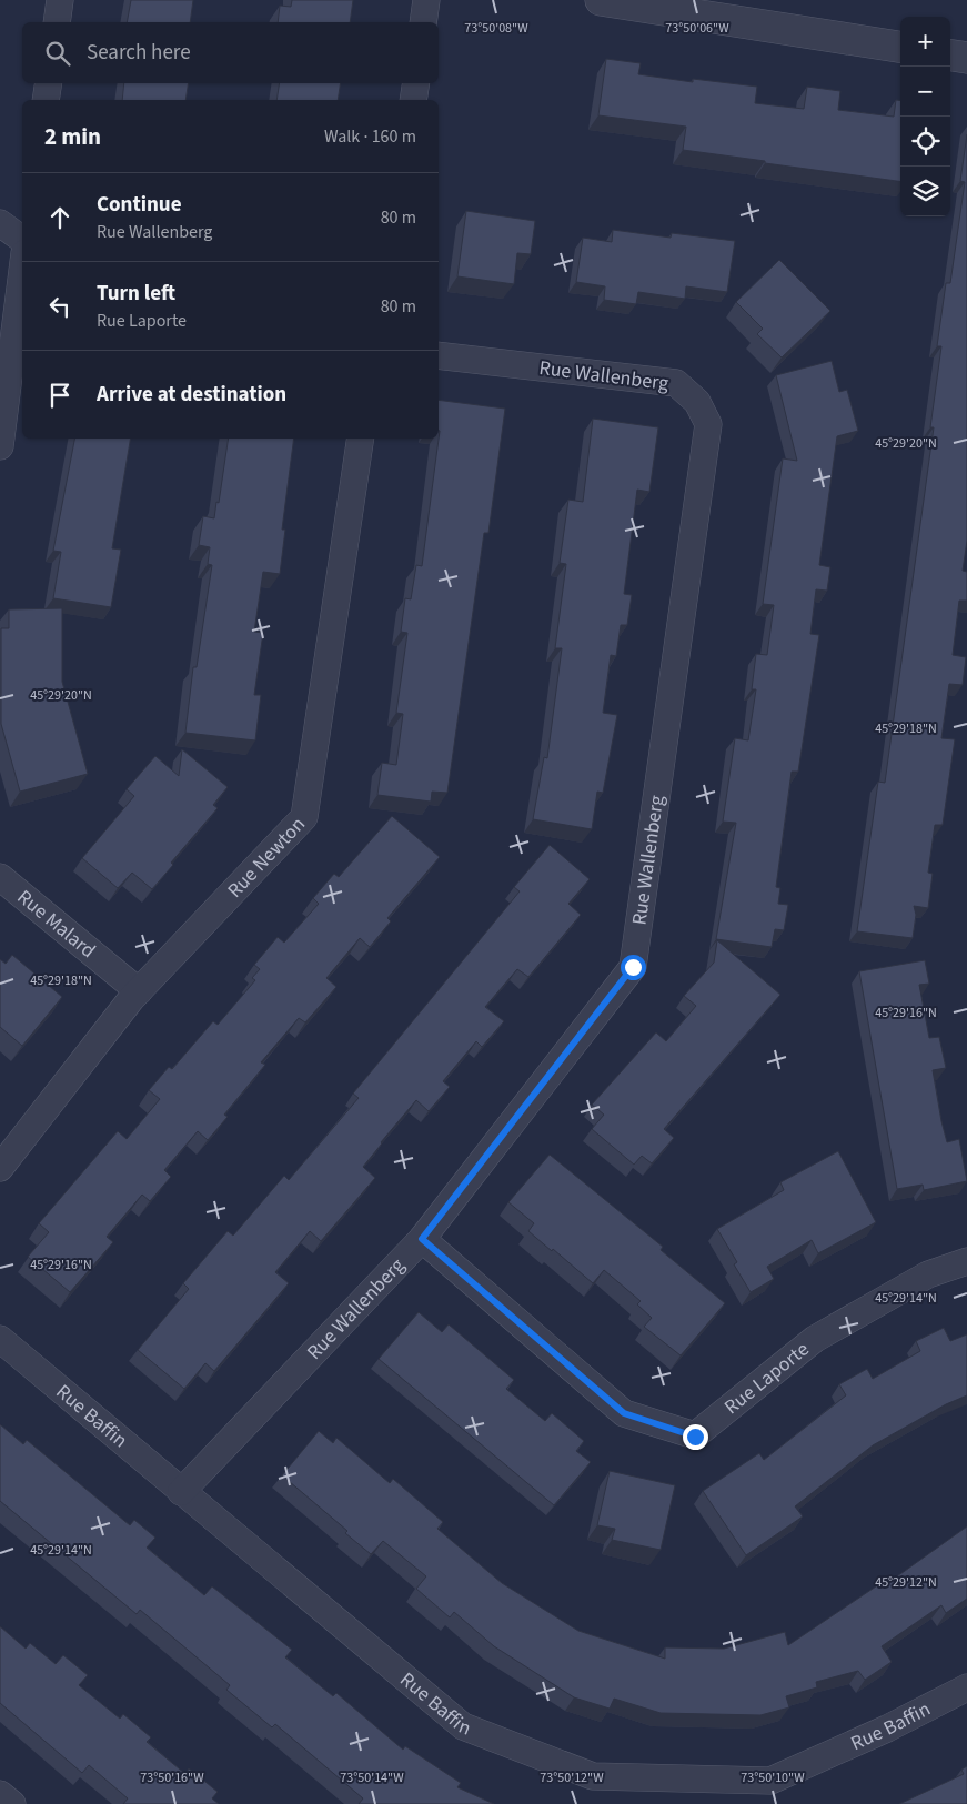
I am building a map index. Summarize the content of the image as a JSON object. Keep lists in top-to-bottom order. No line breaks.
{"streets":{"street":["Rue Wallenberg","Rue Newton","Rue Malard","Rue Laporte","Rue Baffin"]},"crossings":[["Rue Wallenberg","Rue Laporte"],["Rue Wallenberg","Rue Baffin"],["Rue Newton","Rue Malard"]],"page":{"map_buttons":["+","−"],"search":"Search here","heading":["2 min","Walk · 160 m"],"list":[["Continue","Rue Wallenberg","80 m"],["Turn left","Rue Laporte","80 m"],"Arrive at destination"]},"coordinates":["73°50'08\"W","73°50'06\"W","45°29'20\"N","45°29'18\"N","45°29'16\"N","45°29'14\"N","45°29'12\"N","73°50'16\"W","73°50'14\"W","73°50'12\"W","73°50'10\"W"]}
